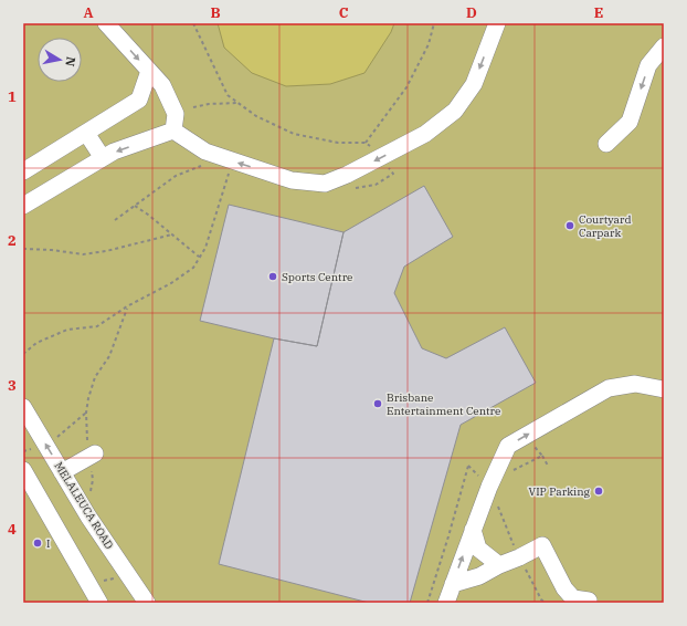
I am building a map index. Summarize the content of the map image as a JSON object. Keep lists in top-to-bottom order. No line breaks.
{"streets":{"street":["MELALEUCA ROAD"]},"places":["Courtyard Carpark","Sports Centre","Brisbane Entertainment Centre","VIP Parking","I"],"north":"right","grid":{"columns":["A","B","C","D","E"],"rows":["1","2","3","4"]}}
